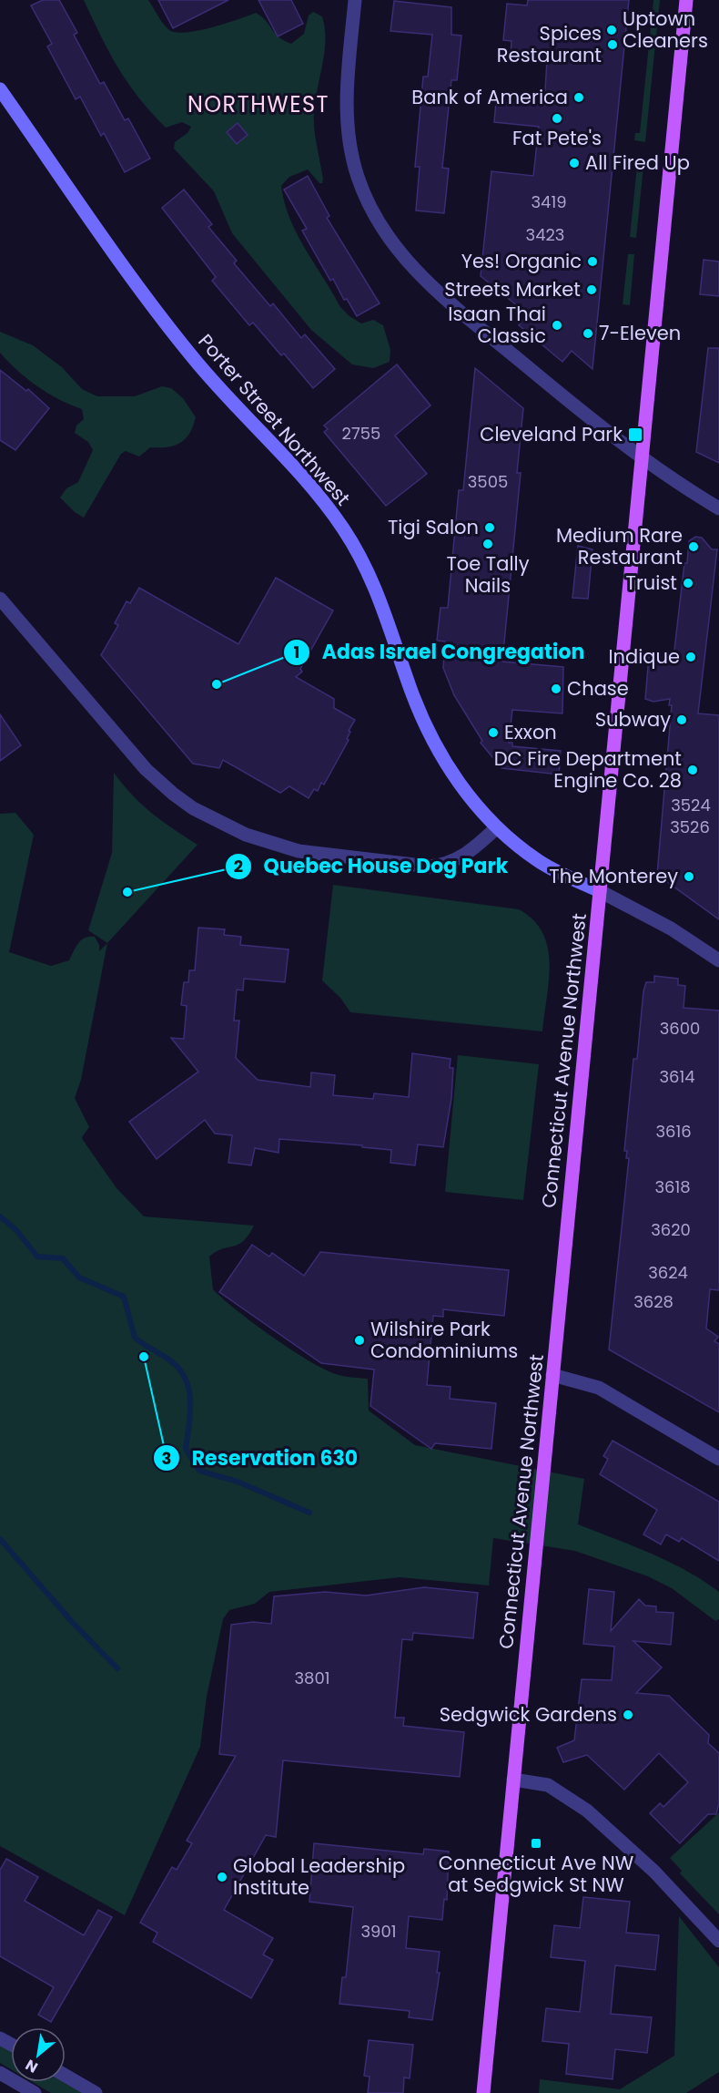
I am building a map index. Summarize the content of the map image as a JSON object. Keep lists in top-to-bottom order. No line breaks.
{"streets":{"main road":["Porter Street Northwest","Connecticut Avenue Northwest"]},"crossings":[["Porter Street Northwest","Connecticut Avenue Northwest"]],"districts":["NORTHWEST"],"places":{"other":["Uptown Cleaners","Spices Restaurant","Bank of America","Fat Pete's","All Fired Up","Yes! Organic","Streets Market","Isaan Thai Classic","7-Eleven","Tigi Salon","Toe Tally Nails","Medium Rare Restaurant","Truist","Indique","Adas Israel Congregation","Chase","Subway","Exxon","DC Fire Department Engine Co. 28","The Monterey","Quebec House Dog Park","Wilshire Park Condominiums","Reservation 630","Sedgwick Gardens","Global Leadership Institute"],"transit":["Cleveland Park","Connecticut Ave NW at Sedgwick St NW"]},"house_numbers":["3419","3423","2755","3505","3524","3526","3600","3614","3616","3618","3620","3624","3628","3801","3901"],"north":"bottom left"}
